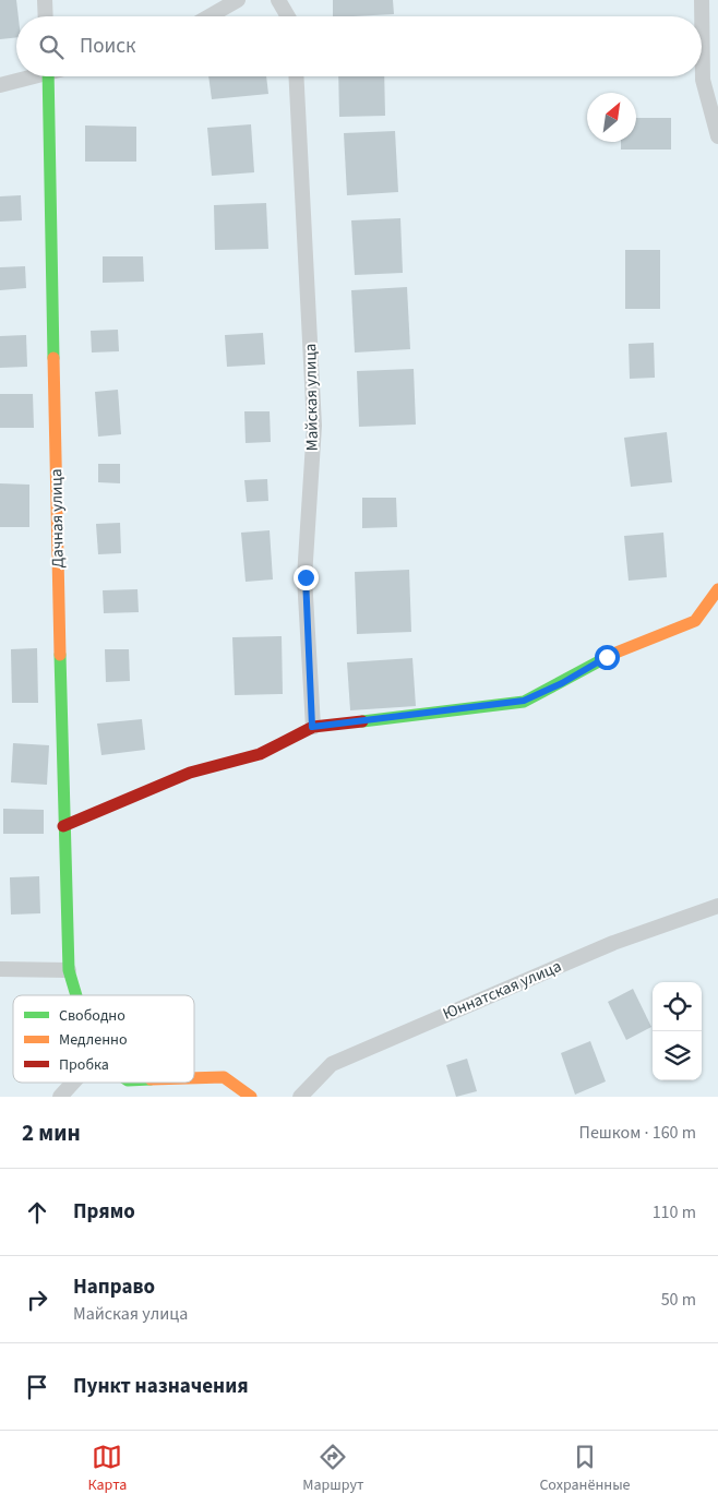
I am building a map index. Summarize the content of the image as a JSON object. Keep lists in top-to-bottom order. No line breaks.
{"streets":{"street":["Майская улица","Дачная улица","Юннатская улица"]},"legend":["Свободно","Медленно","Пробка"],"north":"top right","page":{"search":"Поиск","heading":["2 мин","Пешком · 160 m"],"list":[["Прямо","110 m"],["Направо","Майская улица","50 m"],"Пункт назначения"],"nav":["Карта","Маршрут","Сохранённые"]}}
